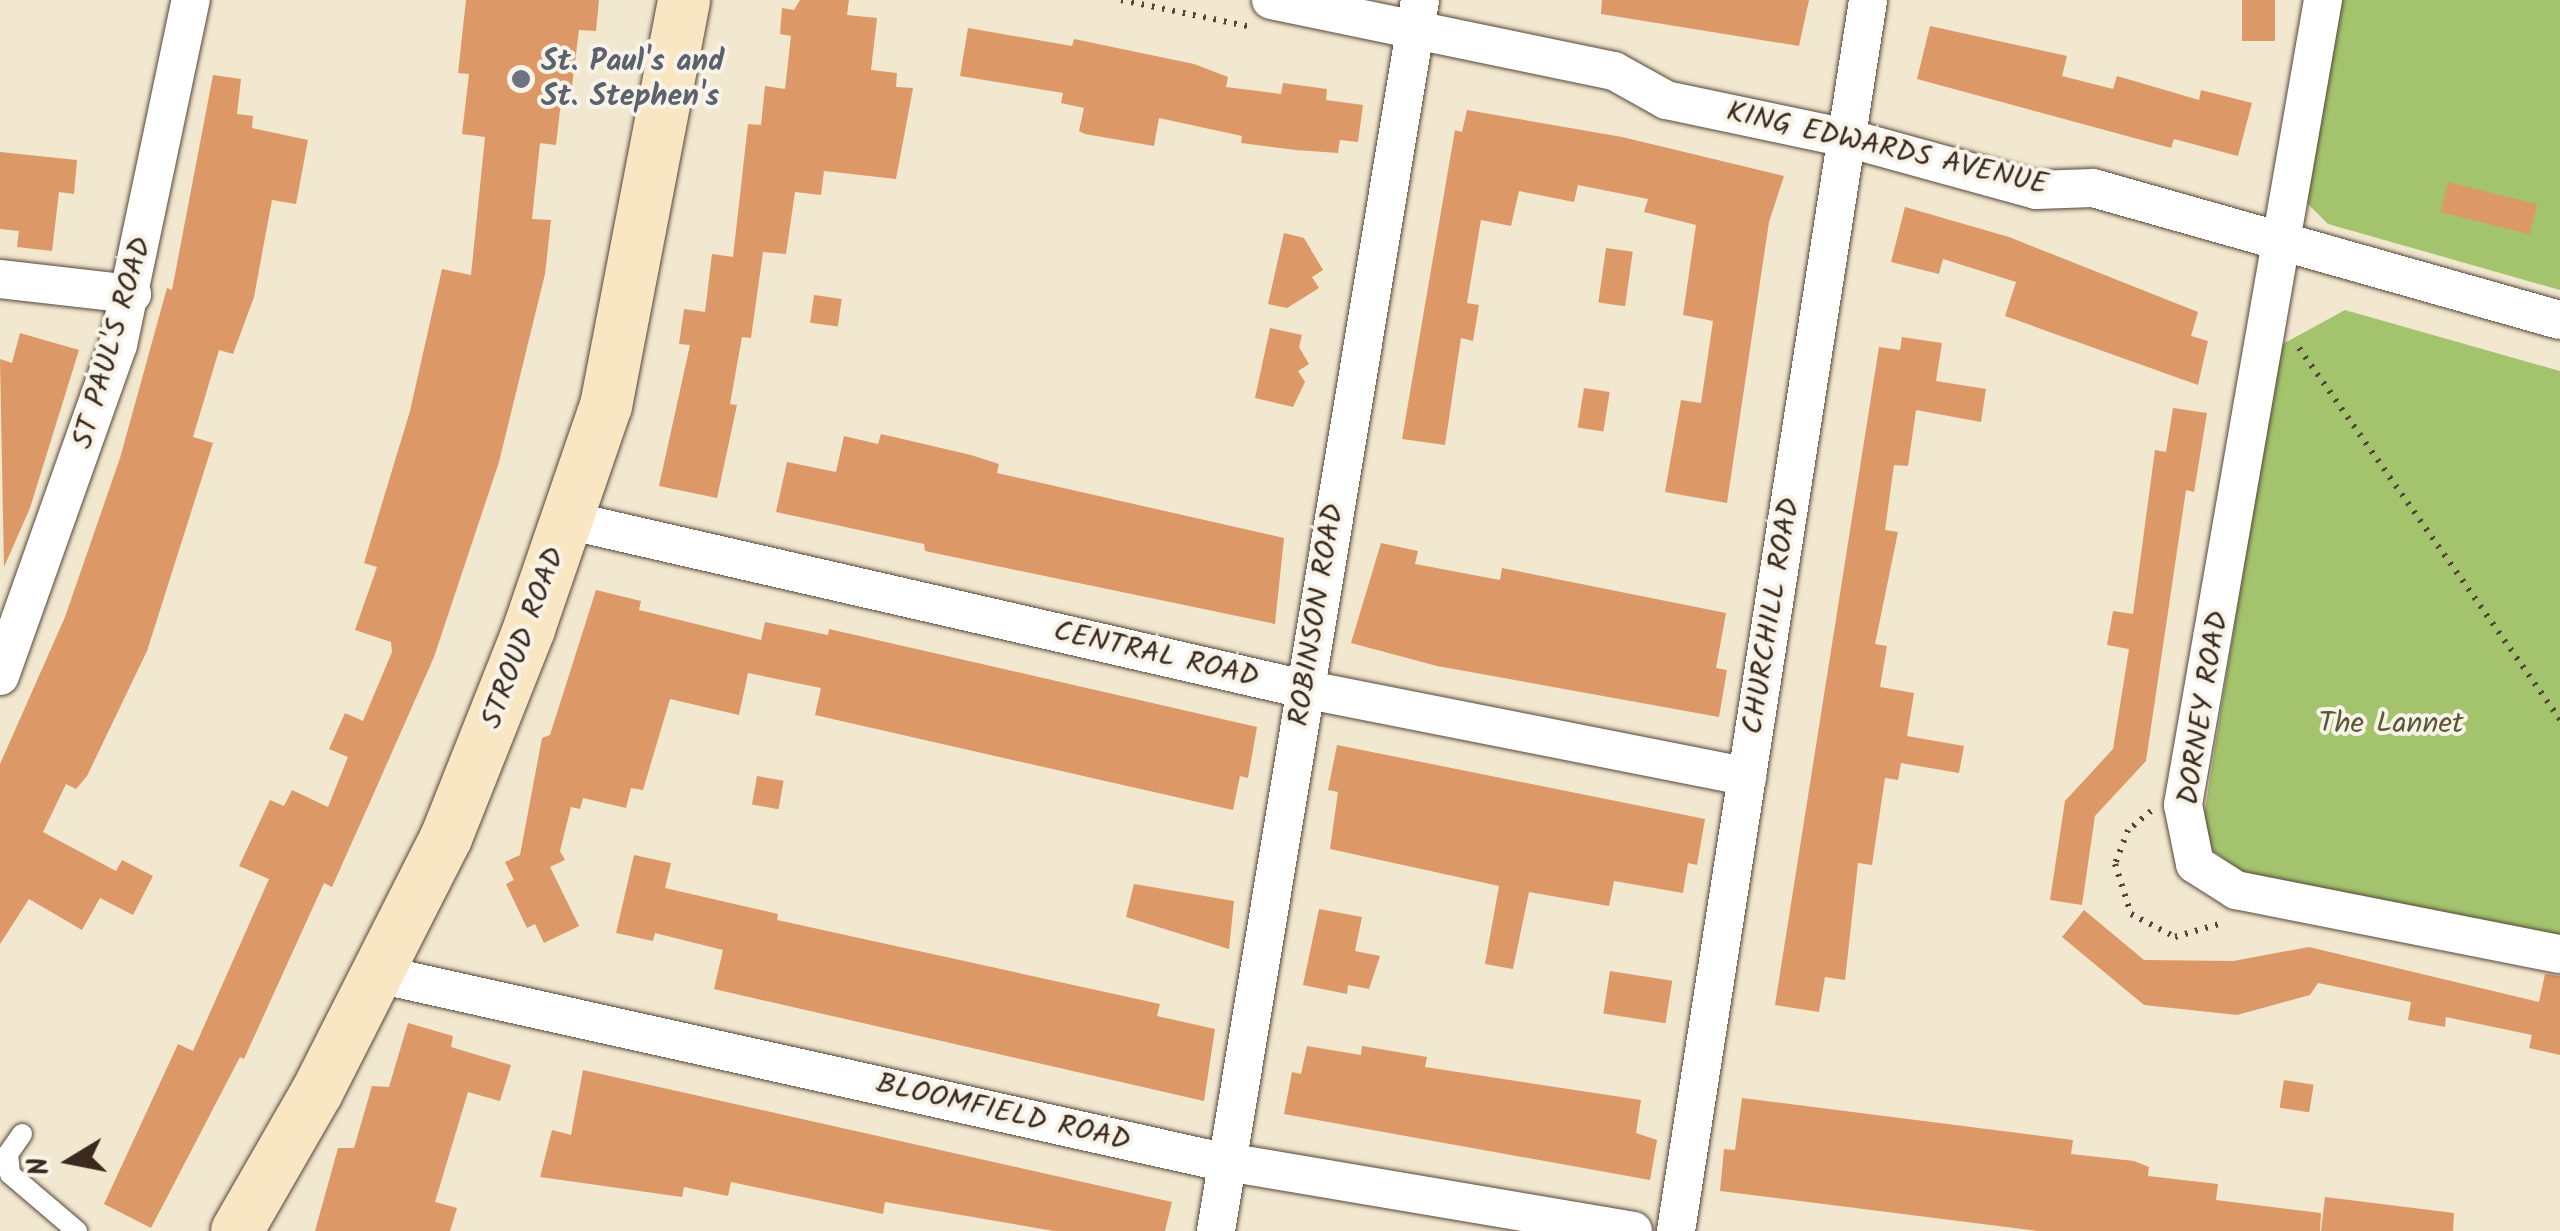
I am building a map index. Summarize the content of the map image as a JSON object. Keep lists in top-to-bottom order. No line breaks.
{"streets":{"main road":["STROUD ROAD"],"street":["KING EDWARDS AVENUE","ST PAUL'S ROAD","ROBINSON ROAD","CHURCHILL ROAD","CENTRAL ROAD","DORNEY ROAD","BLOOMFIELD ROAD"]},"crossings":[["KING EDWARDS AVENUE","ROBINSON ROAD"],["KING EDWARDS AVENUE","CHURCHILL ROAD"],["KING EDWARDS AVENUE","DORNEY ROAD"],["ROBINSON ROAD","CENTRAL ROAD"],["ROBINSON ROAD","BLOOMFIELD ROAD"],["CHURCHILL ROAD","CENTRAL ROAD"],["STROUD ROAD","CENTRAL ROAD"],["STROUD ROAD","BLOOMFIELD ROAD"]],"parks":["The Lannet"],"places":["St. Paul's and St. Stephen's"],"north":"left"}
